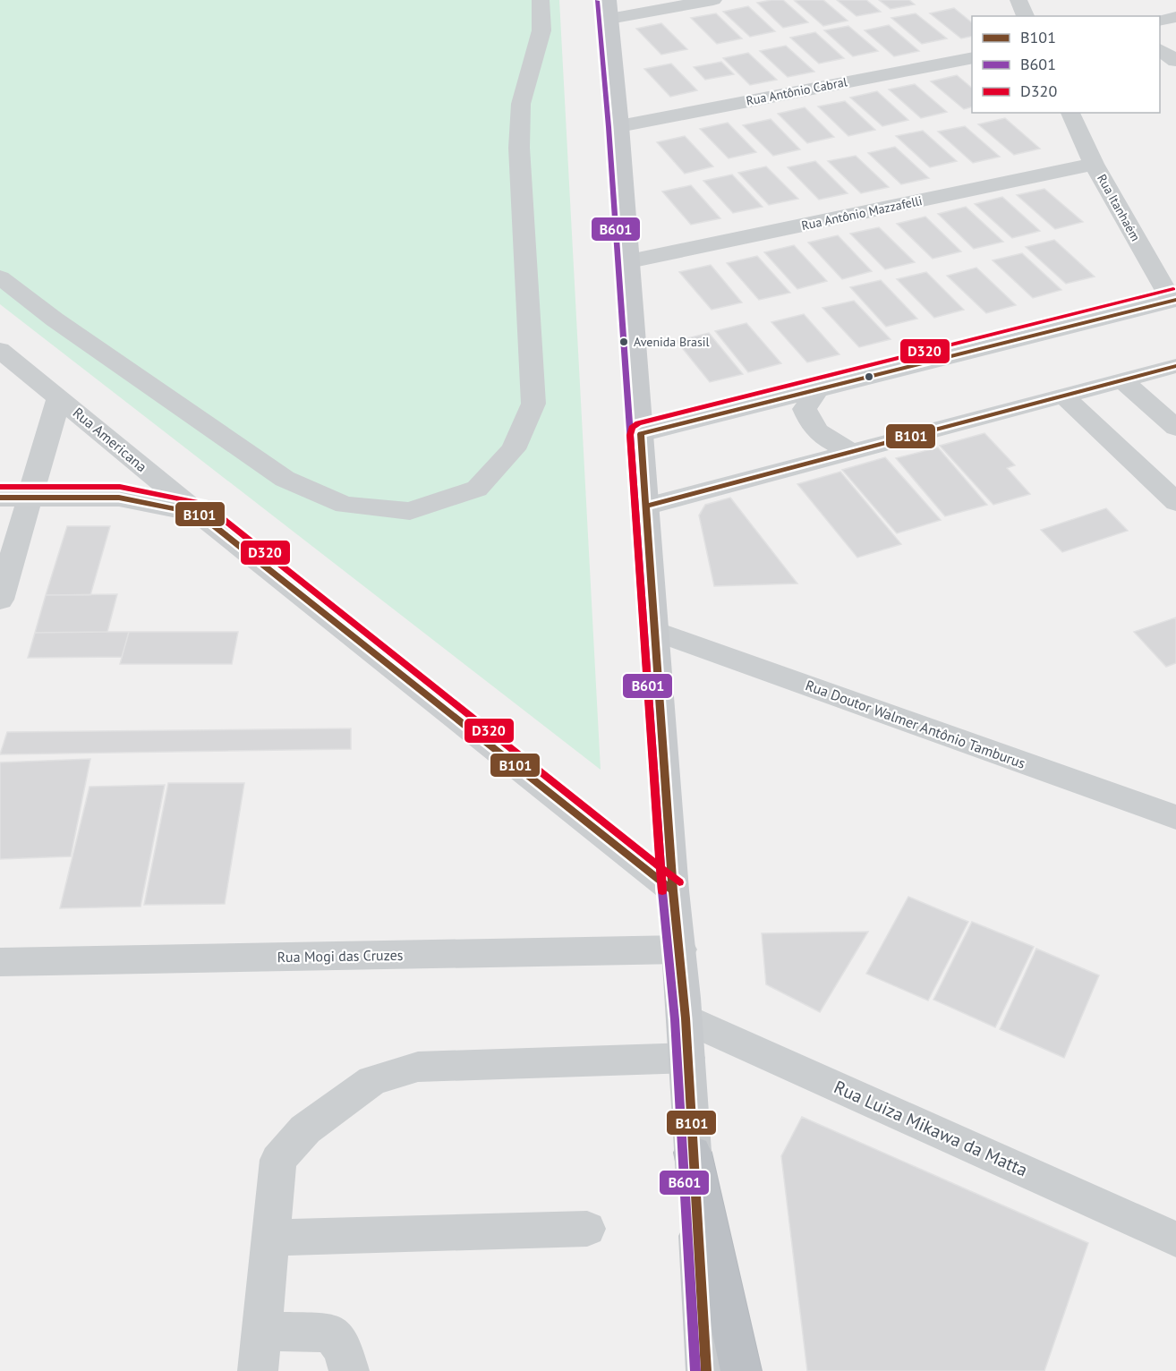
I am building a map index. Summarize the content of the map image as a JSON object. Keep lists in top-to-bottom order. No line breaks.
{"streets":{"street":["Rua Antônio Cabral","Rua Itanhaém","Rua Antônio Mazzafelli","Rua Americana","Rua Doutor Walmer Antônio Tamburus","Rua Mogi das Cruzes","Rua Luiza Mikawa da Matta"]},"crossings":[["Rua Itanhaém","Rua Antônio Mazzafelli"]],"places":["Avenida Brasil"],"lines":["transit line B601","transit line D320","transit line B101"],"legend":["B101","B601","D320"]}
